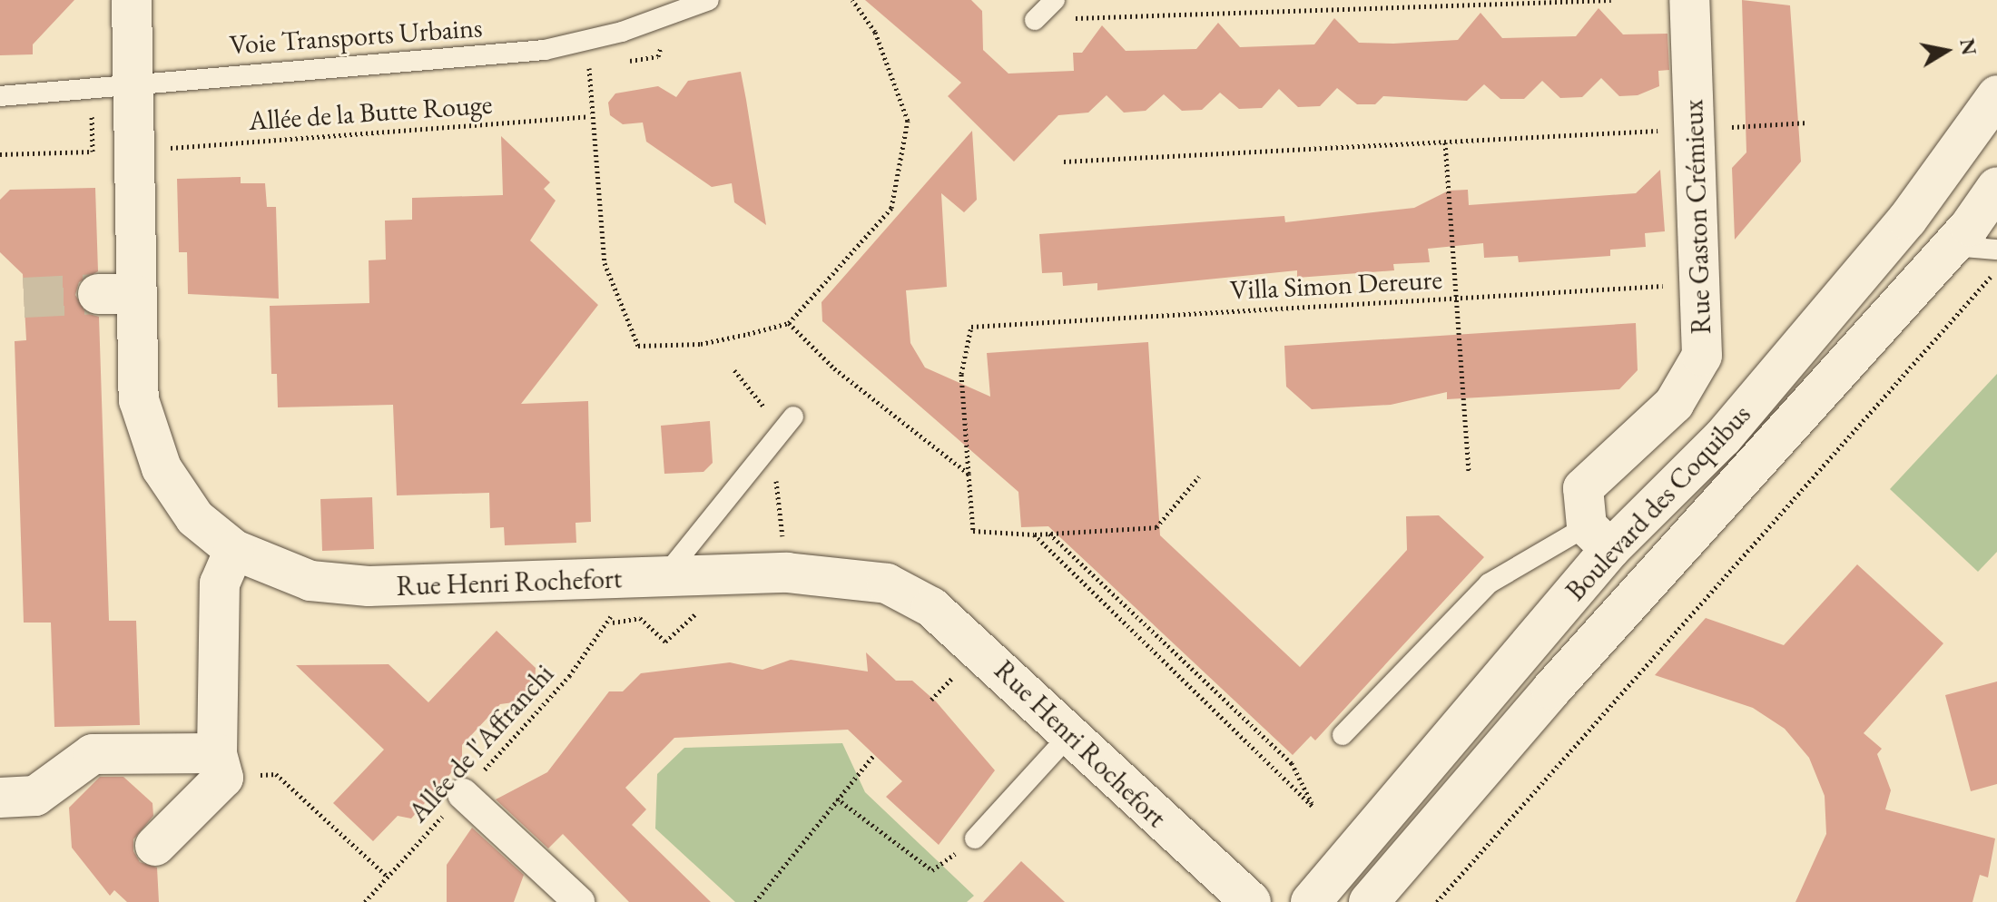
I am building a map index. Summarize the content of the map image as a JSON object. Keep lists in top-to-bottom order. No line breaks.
{"streets":{"street":["Rue Gaston Crémieux","Boulevard des Coquibus","Rue Henri Rochefort"],"lane":["Voie Transports Urbains"],"path":["Allée de la Butte Rouge","Villa Simon Dereure","Allée de l'Affranchi"]},"crossings":[["Voie Transports Urbains","Rue Henri Rochefort"],["Rue Gaston Crémieux","Villa Simon Dereure"],["Rue Gaston Crémieux","Boulevard des Coquibus"]],"north":"right"}
